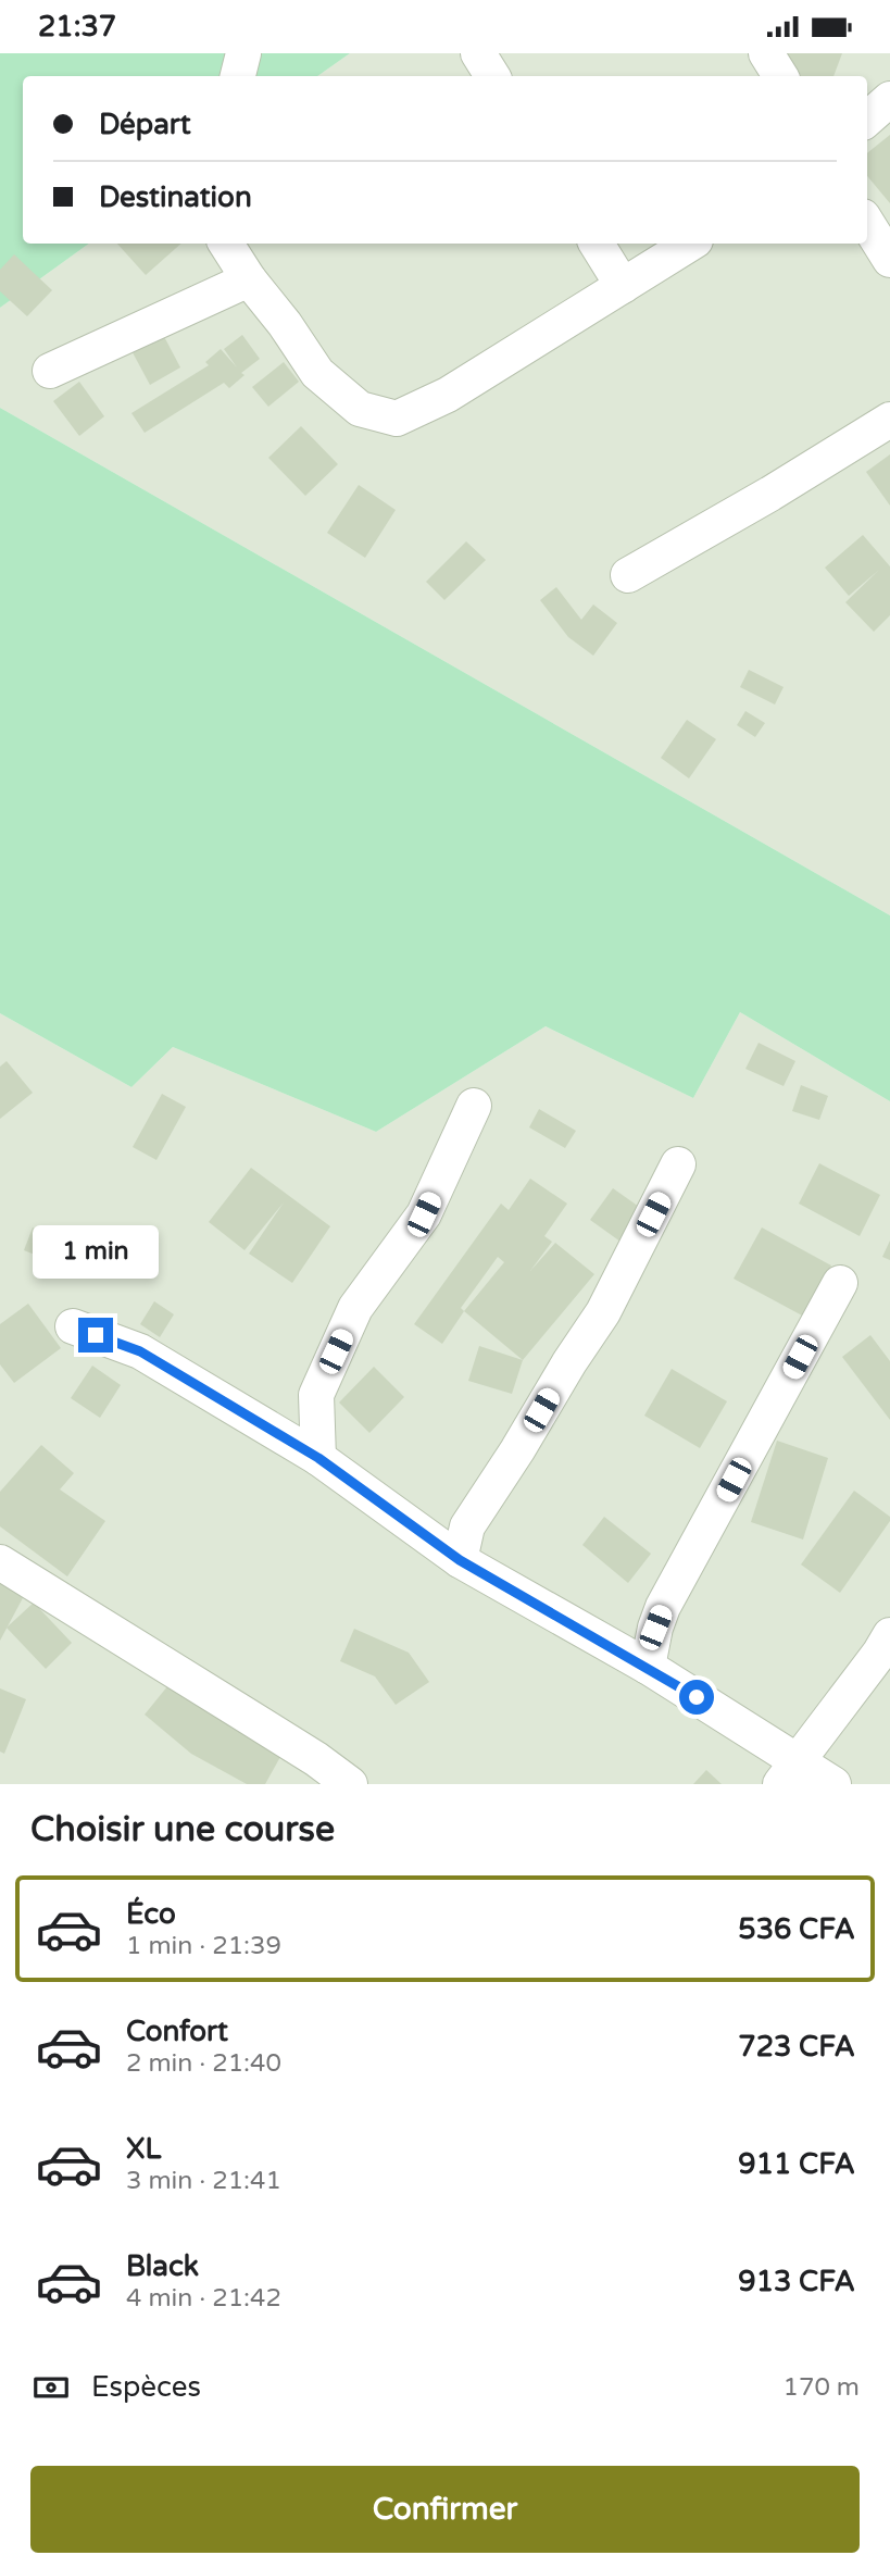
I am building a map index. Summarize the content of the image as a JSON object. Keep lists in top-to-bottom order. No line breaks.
{"page":{"status":"21:37","banner":["Départ","Destination"],"bubble":"1 min","heading":"Choisir une course","list":[{"name":"Éco","note":"1 min · 21:39","value":"536 CFA"},{"name":"Confort","note":"2 min · 21:40","value":"723 CFA"},{"name":"XL","note":"3 min · 21:41","value":"911 CFA"},{"name":"Black","note":"4 min · 21:42","value":"913 CFA"}],"pay":["Espèces","170 m"],"buttons":"Confirmer"}}
